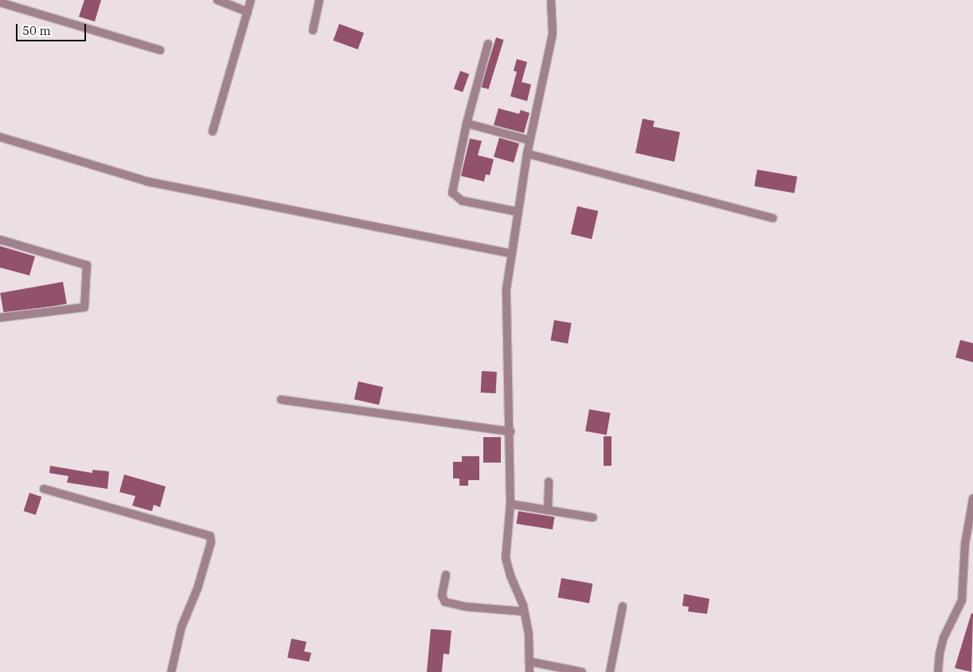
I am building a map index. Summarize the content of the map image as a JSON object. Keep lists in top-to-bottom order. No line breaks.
{"scale_bar":"50 m"}
